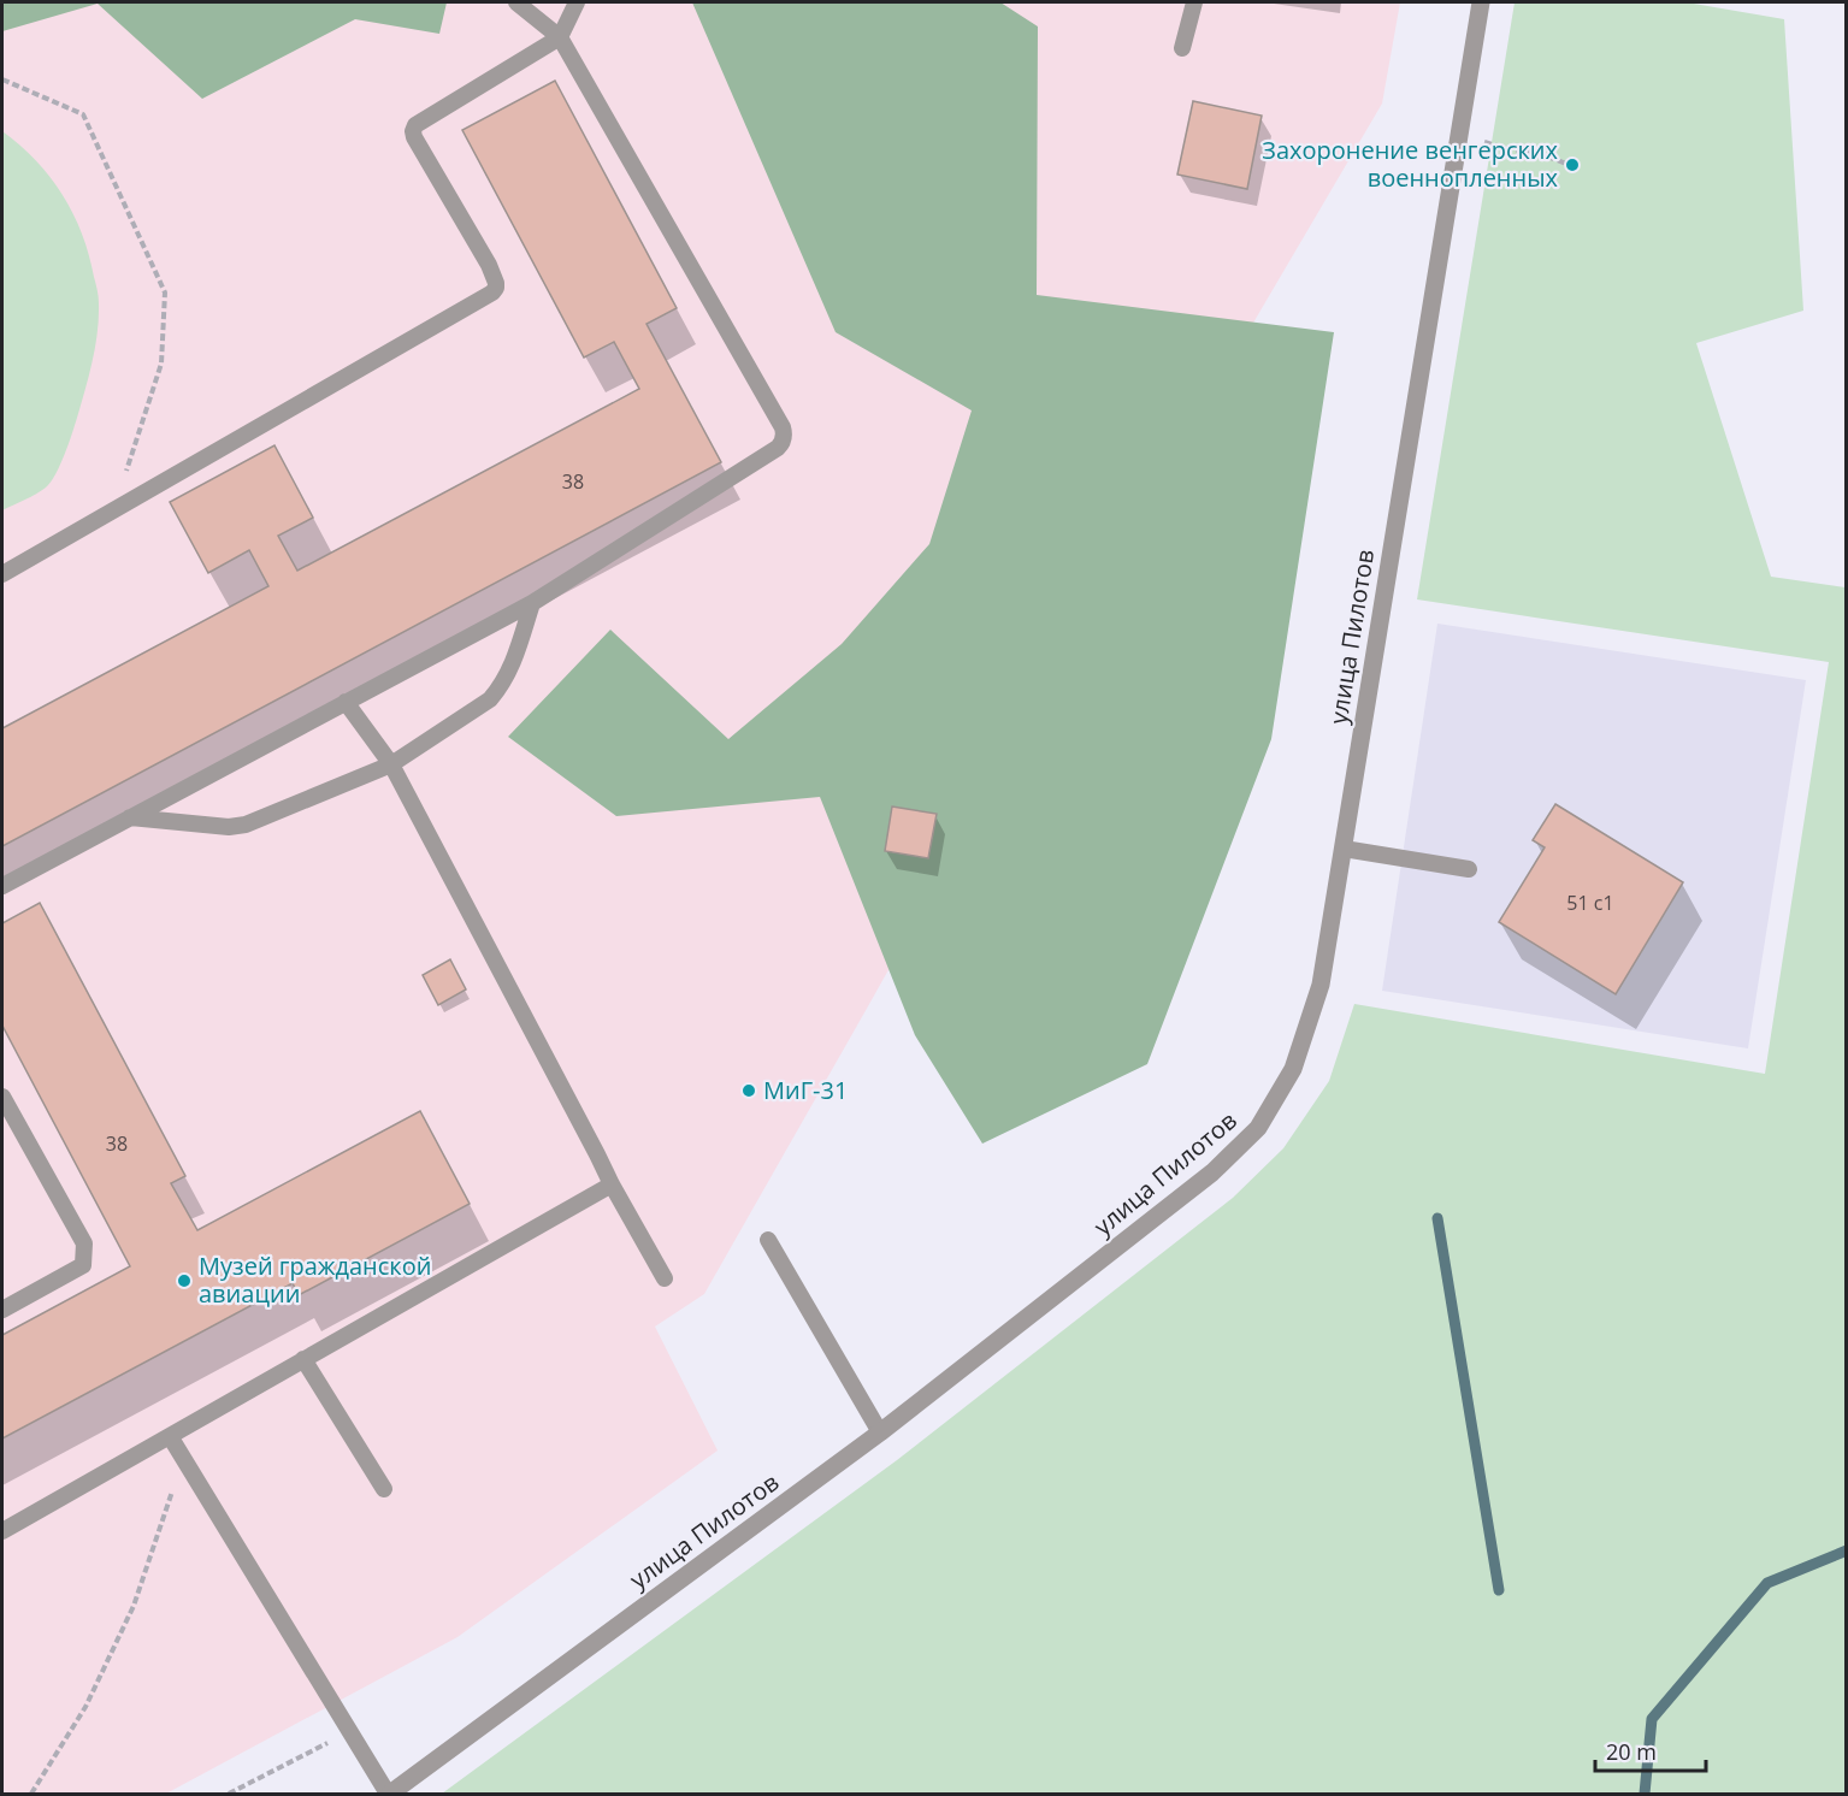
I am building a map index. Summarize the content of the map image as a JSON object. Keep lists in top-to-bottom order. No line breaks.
{"streets":{"street":["улица Пилотов"]},"places":["Захоронение венгерских военнопленных","МиГ-31","Музей гражданской авиации"],"house_numbers":["38","51 с1","38"],"scale_bar":"20 m"}
